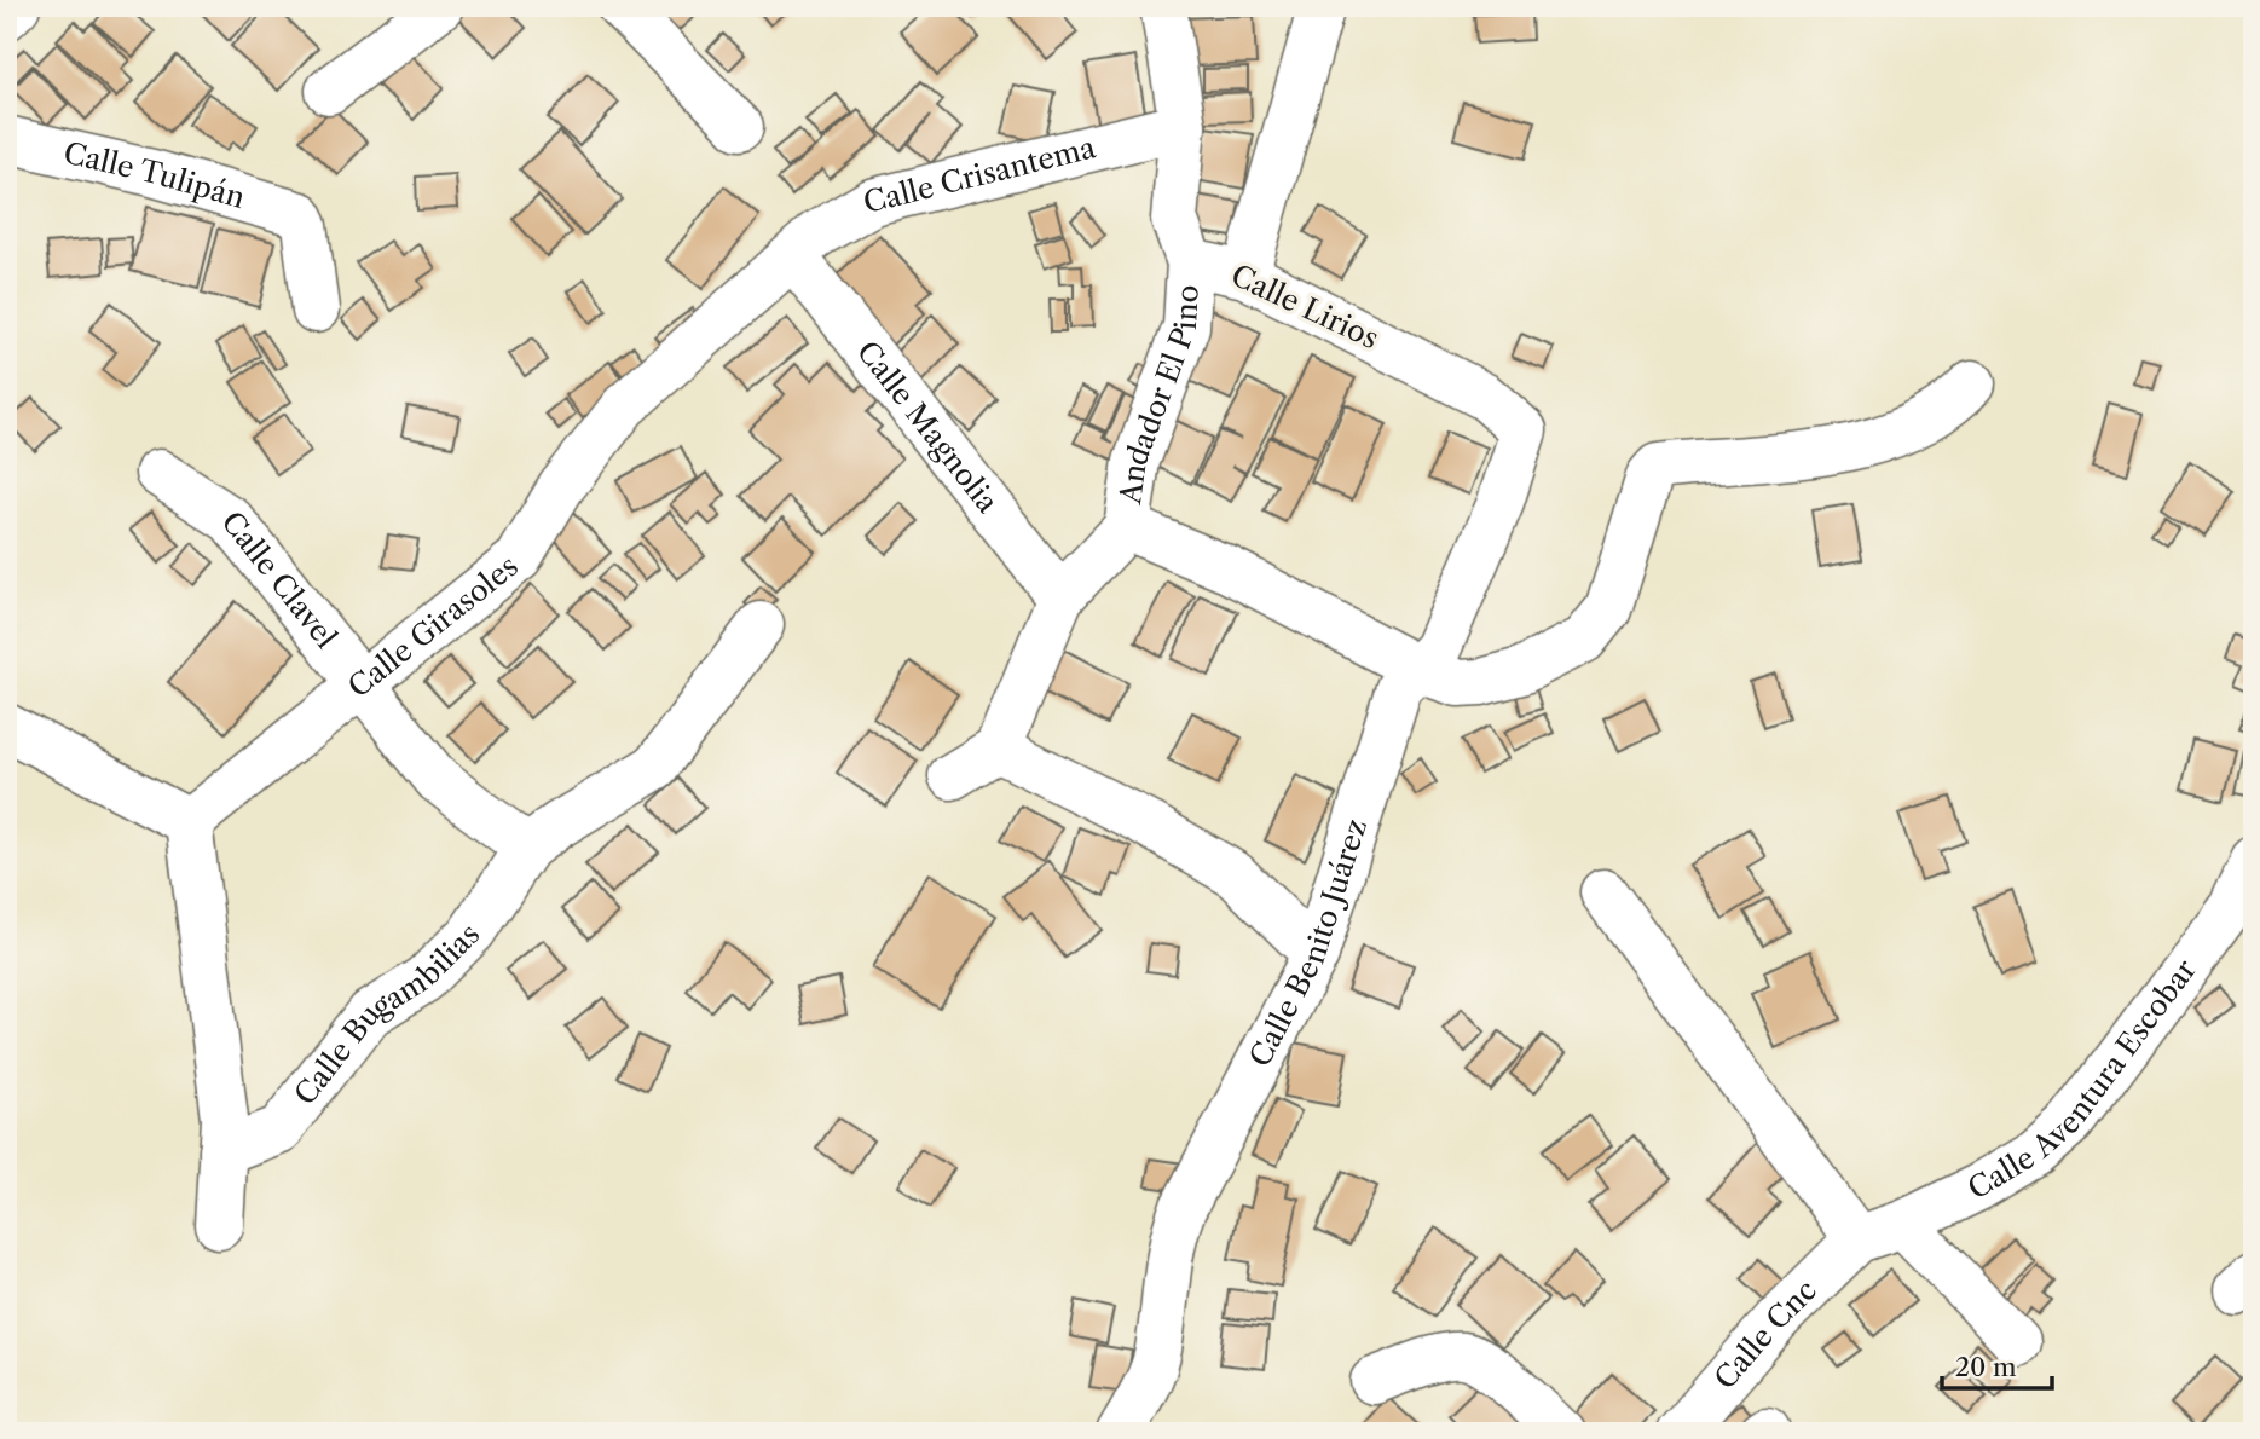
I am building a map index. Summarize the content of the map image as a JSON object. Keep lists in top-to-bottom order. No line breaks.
{"streets":{"street":["Calle Tulipán","Calle Crisantema","Calle Lirios","Andador El Pino","Calle Magnolia","Calle Clavel","Calle Girasoles","Calle Benito Juárez","Calle Bugambilias","Calle Aventura Escobar","Calle Cnc"]},"crossings":[["Calle Crisantema","Calle Lirios"],["Calle Crisantema","Calle Magnolia"],["Calle Crisantema","Calle Girasoles"],["Calle Lirios","Andador El Pino"],["Calle Lirios","Calle Benito Juárez"],["Calle Magnolia","Calle Girasoles"],["Calle Clavel","Calle Girasoles"],["Calle Clavel","Calle Bugambilias"],["Calle Aventura Escobar","Calle Cnc"]],"scale_bar":"20 m"}
